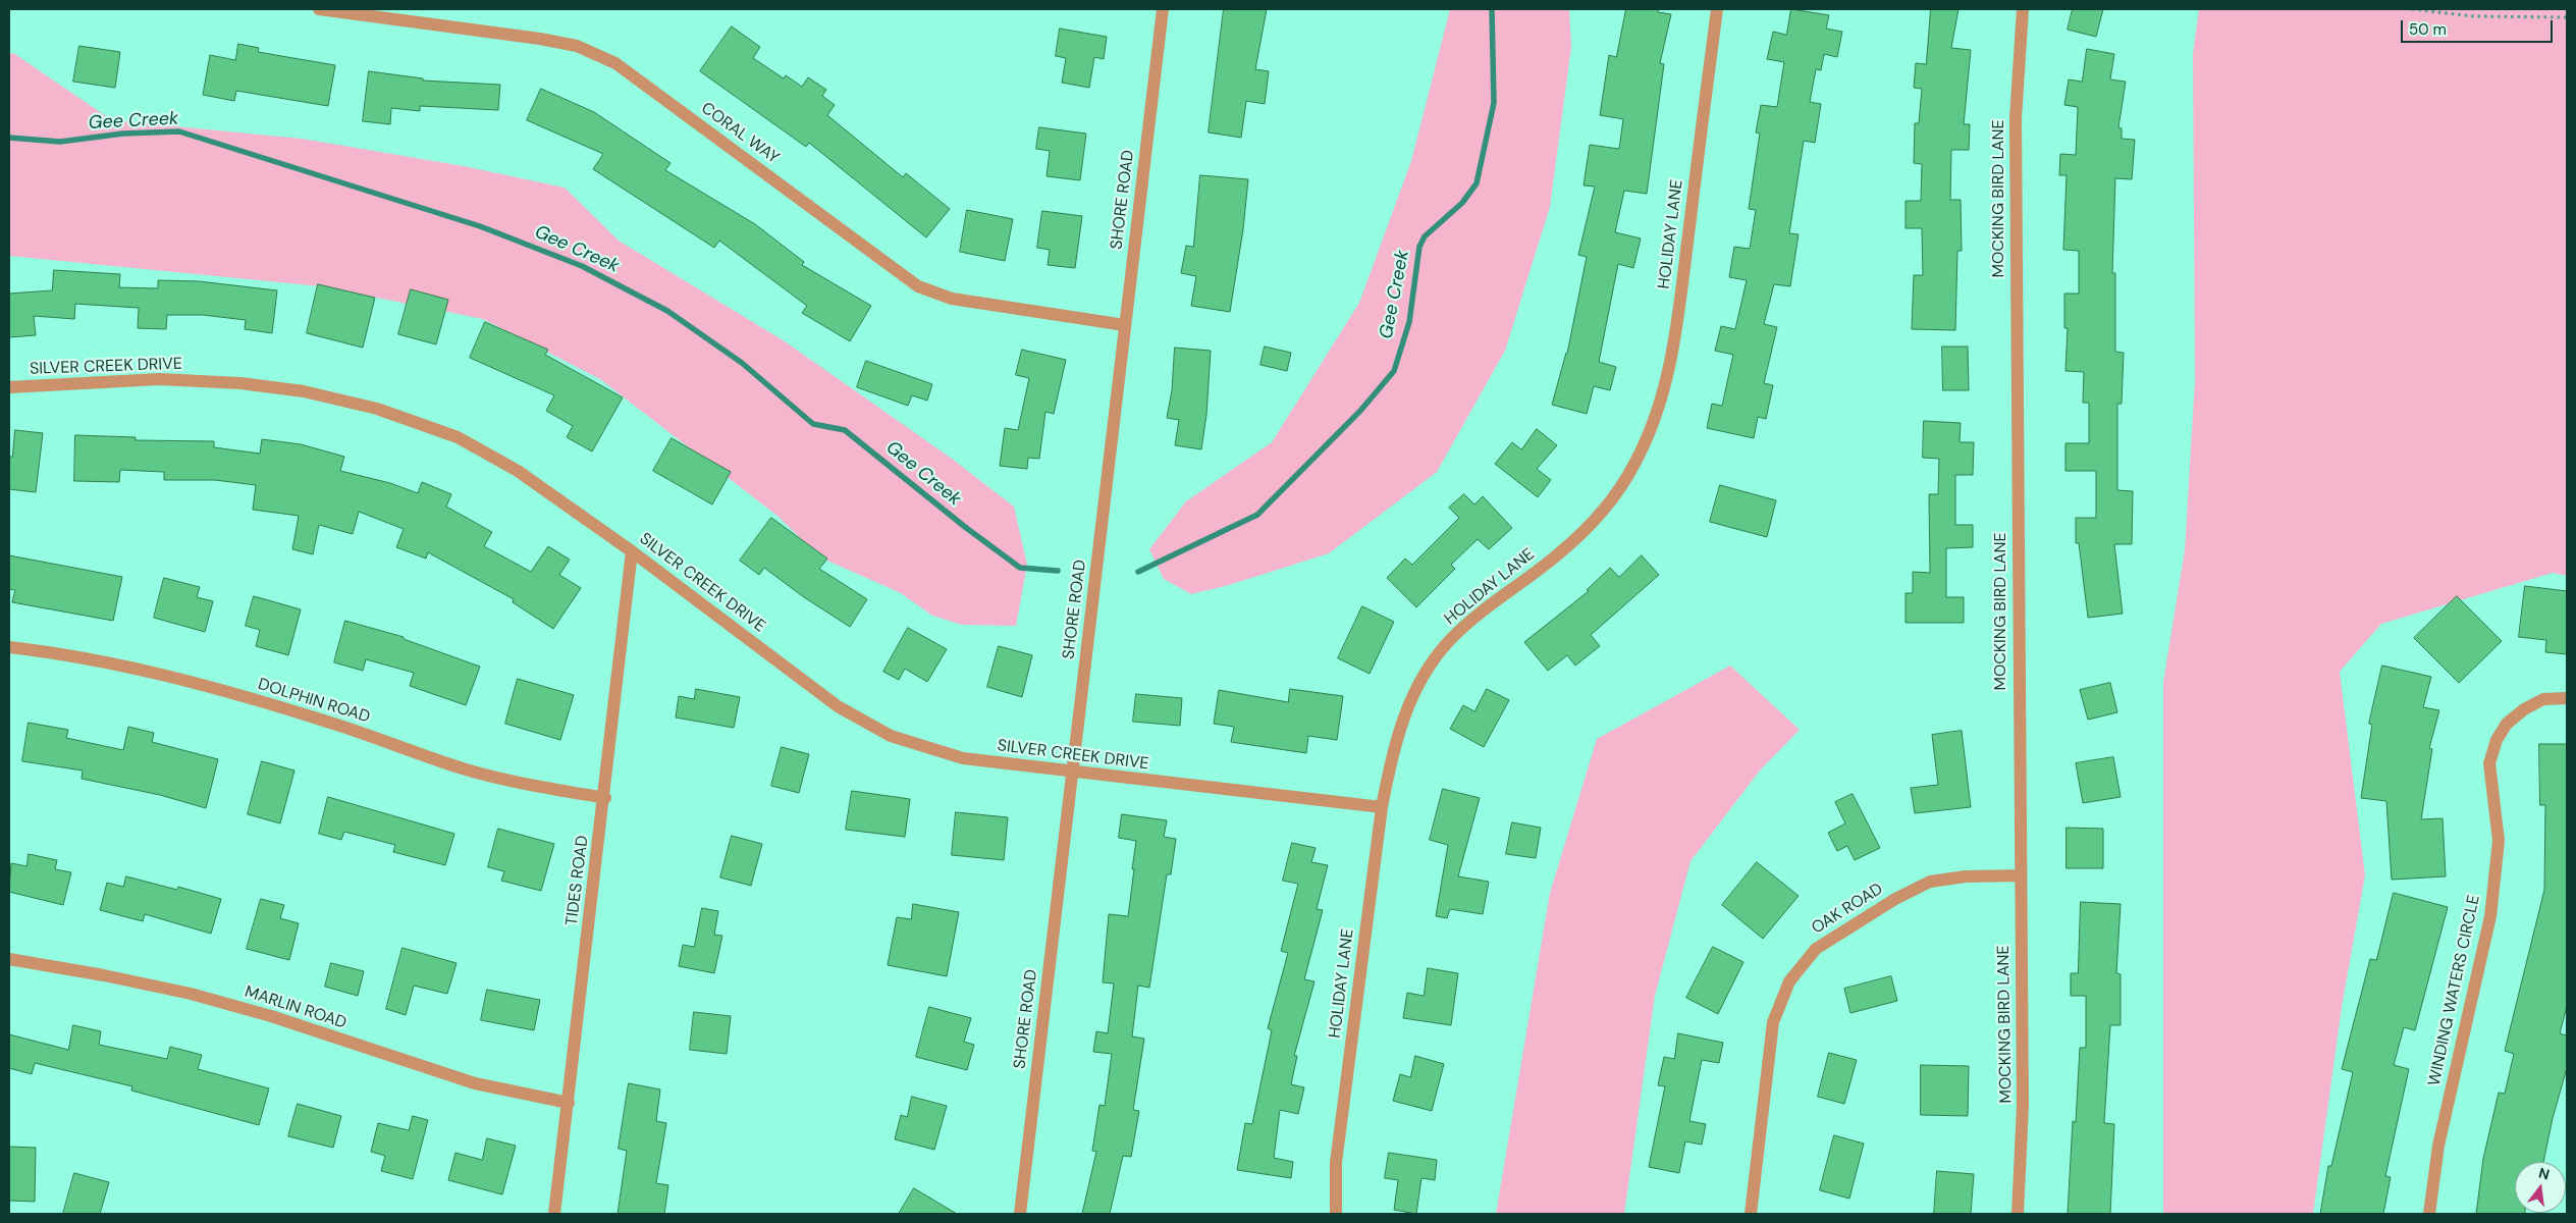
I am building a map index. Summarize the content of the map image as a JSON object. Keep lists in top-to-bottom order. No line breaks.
{"streets":{"street":["CORAL WAY","MOCKING BIRD LANE","SHORE ROAD","HOLIDAY LANE","SILVER CREEK DRIVE","DOLPHIN ROAD","TIDES ROAD","OAK ROAD","WINDING WATERS CIRCLE","MARLIN ROAD"]},"crossings":[["CORAL WAY","SHORE ROAD"],["MOCKING BIRD LANE","OAK ROAD"],["SHORE ROAD","SILVER CREEK DRIVE"],["HOLIDAY LANE","SILVER CREEK DRIVE"],["SILVER CREEK DRIVE","TIDES ROAD"],["DOLPHIN ROAD","TIDES ROAD"],["TIDES ROAD","MARLIN ROAD"]],"water":["Gee Creek"],"scale_bar":"50 m","north":"top"}
